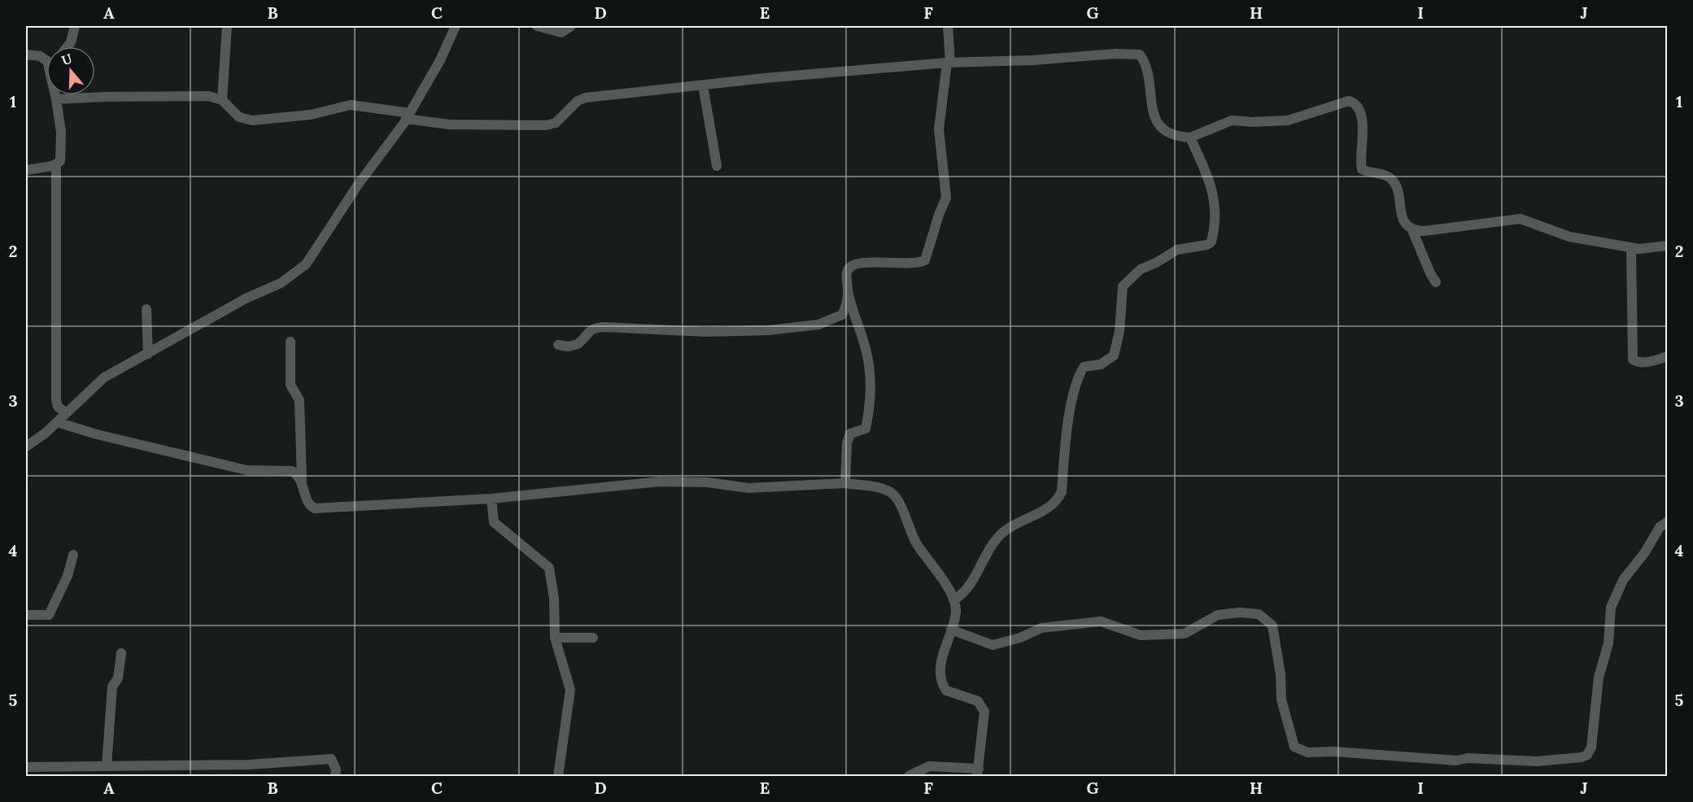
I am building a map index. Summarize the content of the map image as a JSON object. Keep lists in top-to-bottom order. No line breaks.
{"north":"top","grid":{"columns":["A","B","C","D","E","F","G","H","I","J"],"rows":["1","2","3","4","5"]}}
